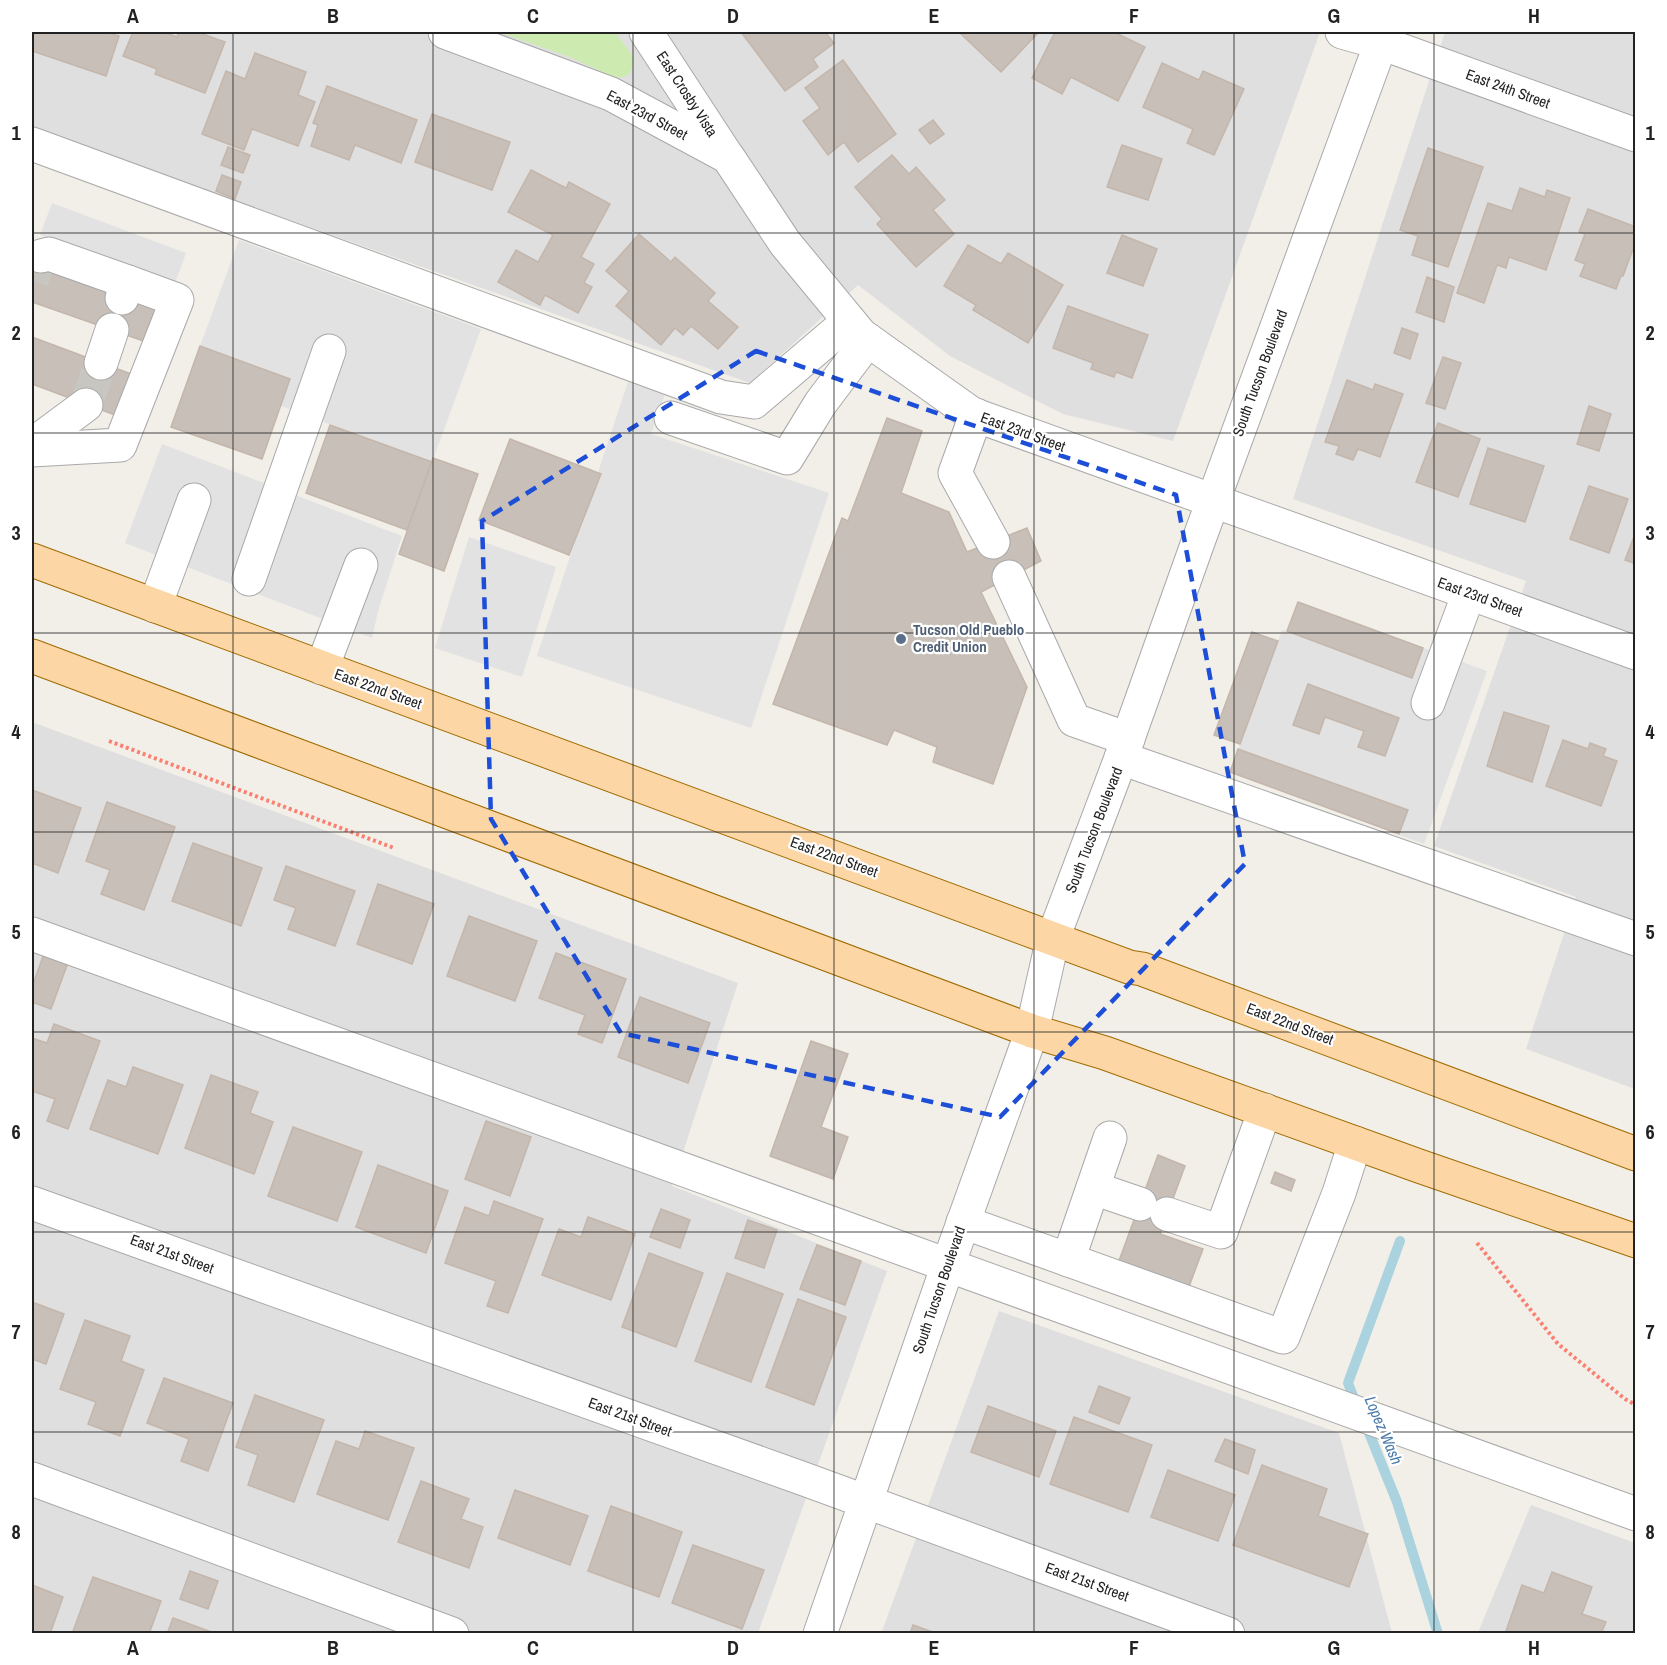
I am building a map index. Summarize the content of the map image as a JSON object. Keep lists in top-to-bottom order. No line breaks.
{"streets":{"main road":["East 22nd Street"],"street":["East 24th Street","East Crosby Vista","East 23rd Street","South Tucson Boulevard","East 21st Street"]},"crossings":[["East 24th Street","South Tucson Boulevard"],["East Crosby Vista","East 23rd Street"],["East 23rd Street","South Tucson Boulevard"],["South Tucson Boulevard","East 22nd Street"],["South Tucson Boulevard","East 21st Street"]],"water":["Lopez Wash"],"places":["Tucson Old Pueblo Credit Union"],"grid":{"columns":["A","B","C","D","E","F","G","H"],"rows":["1","2","3","4","5","6","7","8"]}}
